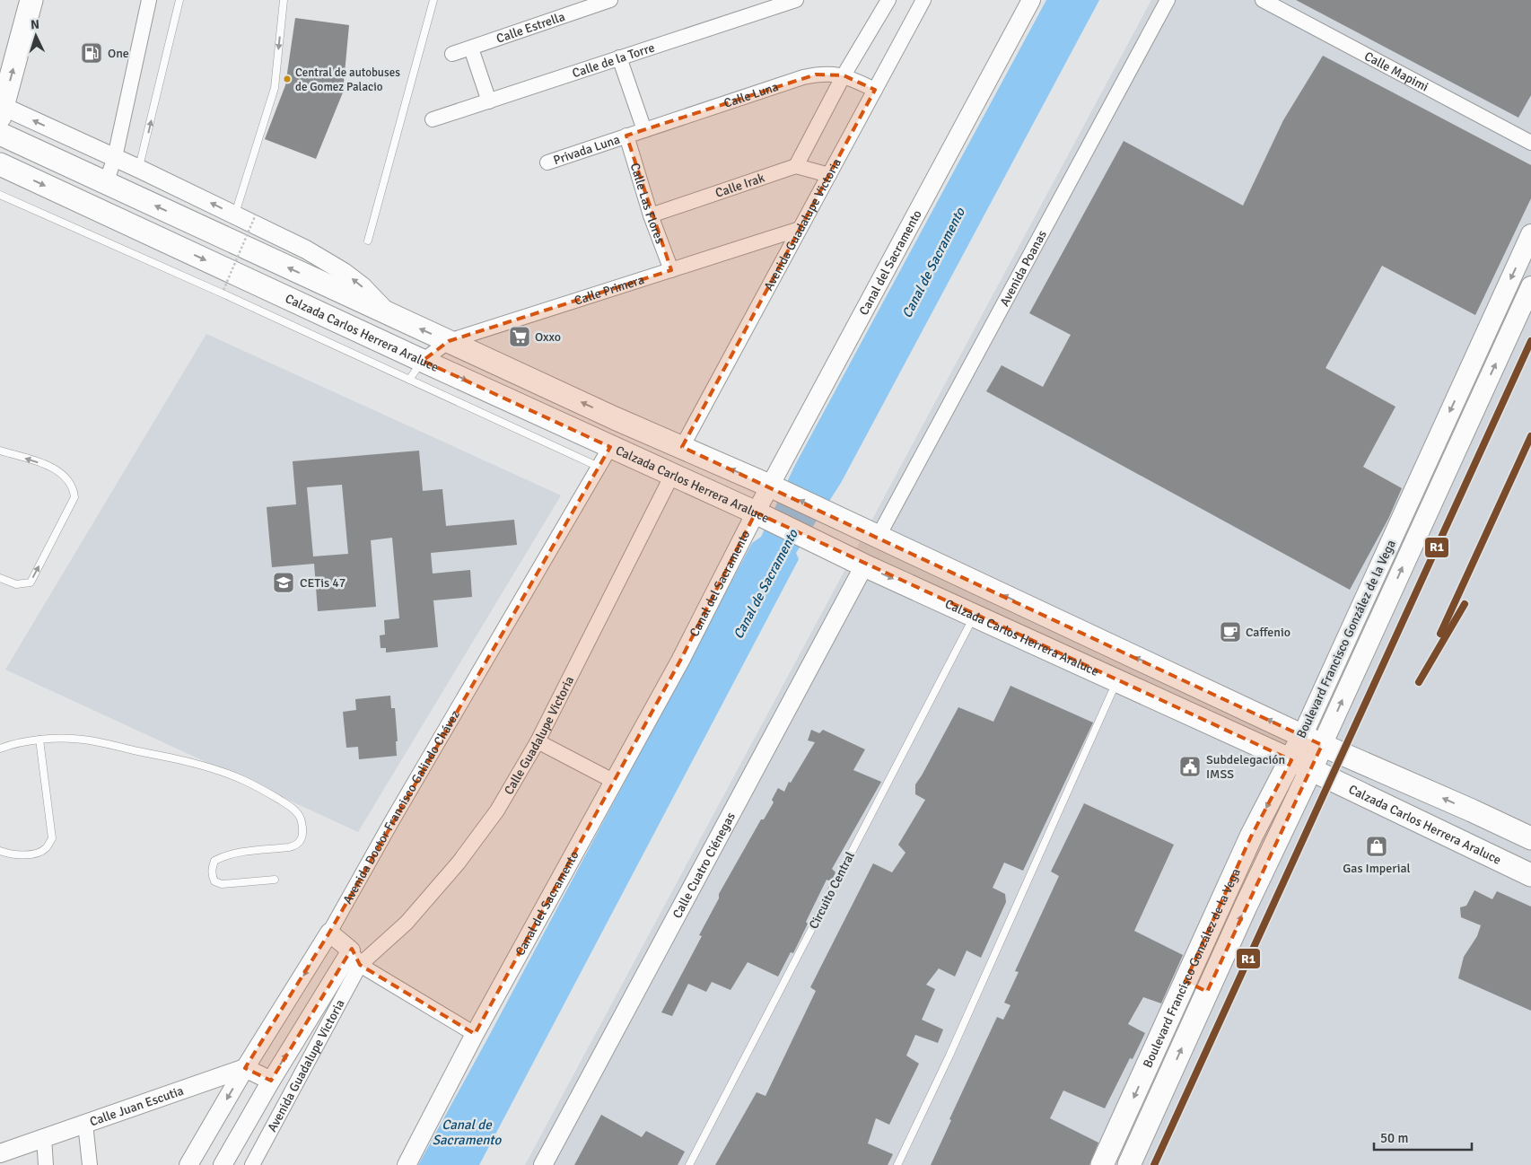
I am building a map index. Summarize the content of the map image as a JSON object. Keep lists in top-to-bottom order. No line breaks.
{"streets":{"main road":["Calzada Carlos Herrera Araluce","Boulevard Francisco González de la Vega"],"street":["Calle Estrella","Calle de la Torre","Calle Mapimi","Calle Luna","Privada Luna","Calle Irak","Calle Las Flores","Avenida Guadalupe Victoria","Canal del Sacramento","Avenida Poanas","Calle Primera","Calle Guadalupe Victoria","Avenida Doctor Francisco Galindo Chávez","Calle Cuatro Ciénegas","Calle Juan Escutia"],"lane":["Circuito Central"]},"crossings":[["Calle Luna","Privada Luna"],["Calle Luna","Calle Las Flores"],["Calle Luna","Avenida Guadalupe Victoria"],["Privada Luna","Calle Las Flores"],["Calle Irak","Calle Las Flores"],["Calle Las Flores","Calle Primera"],["Avenida Guadalupe Victoria","Calle Primera"],["Avenida Guadalupe Victoria","Calle Guadalupe Victoria"],["Canal del Sacramento","Calzada Carlos Herrera Araluce"],["Calle Primera","Calzada Carlos Herrera Araluce"],["Calzada Carlos Herrera Araluce","Boulevard Francisco González de la Vega"],["Calzada Carlos Herrera Araluce","Calle Guadalupe Victoria"],["Calzada Carlos Herrera Araluce","Avenida Doctor Francisco Galindo Chávez"],["Calzada Carlos Herrera Araluce","Calle Cuatro Ciénegas"],["Calzada Carlos Herrera Araluce","Circuito Central"],["Avenida Doctor Francisco Galindo Chávez","Calle Juan Escutia"]],"water":["Canal de Sacramento"],"places":{"fuel station":["One"],"other":["Central de autobuses de Gomez Palacio"],"supermarket":["Oxxo"],"school or university":["CETis 47"],"cafe":["Caffenio"],"public building":["Subdelegación IMSS"],"shop":["Gas Imperial"]},"lines":["transit line R1"],"scale_bar":"50 m","north":"top"}
